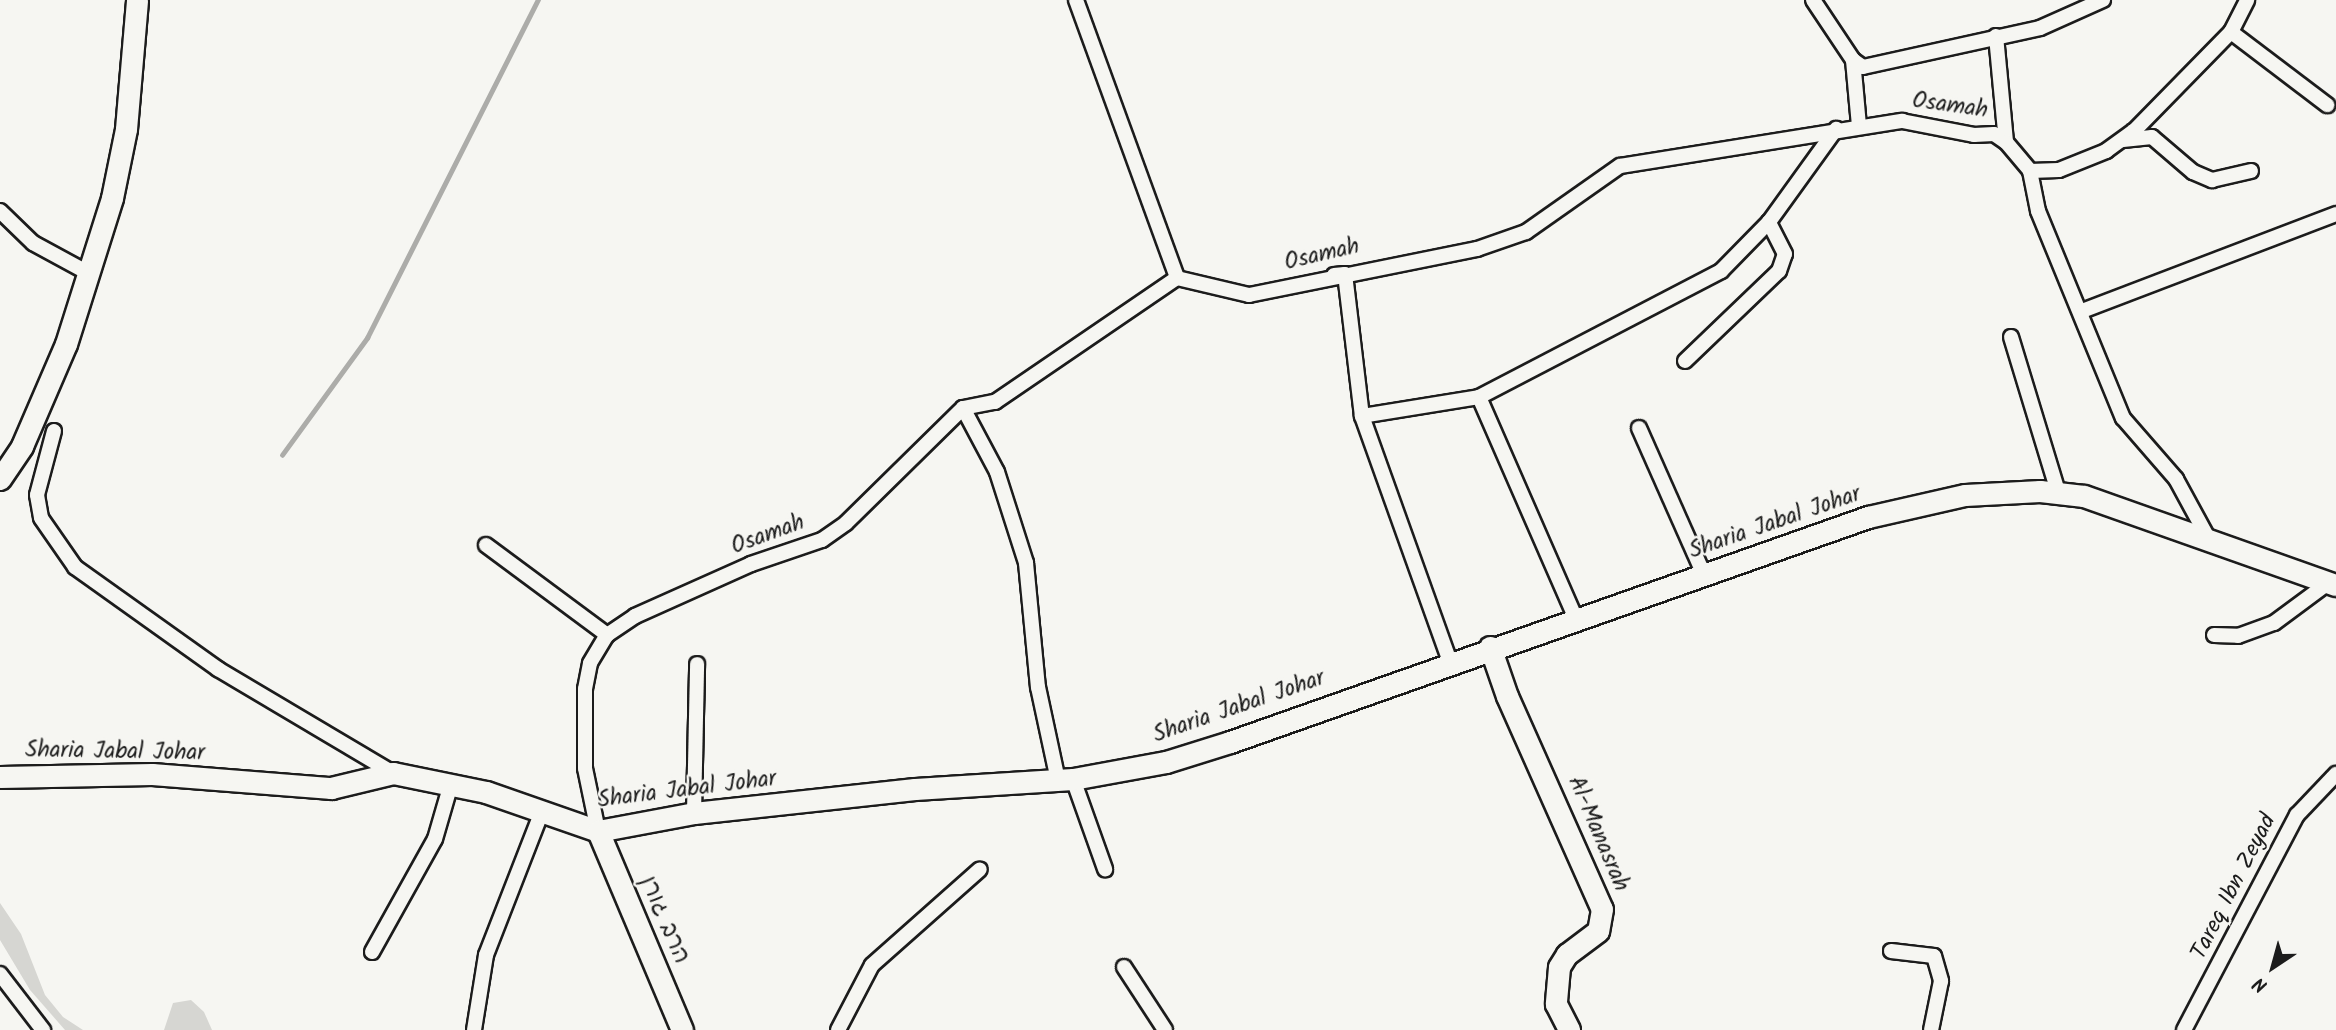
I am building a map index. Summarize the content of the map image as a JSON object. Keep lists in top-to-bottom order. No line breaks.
{"streets":{"street":["Osamah","Sharia Jabal Johar","Al-Manasrah","Tareq Ibn Zeyad","הרב גורן"]},"crossings":[["Osamah","Sharia Jabal Johar"],["Osamah","הרב גורן"],["Sharia Jabal Johar","Al-Manasrah"],["Sharia Jabal Johar","הרב גורן"]],"north":"bottom left"}
